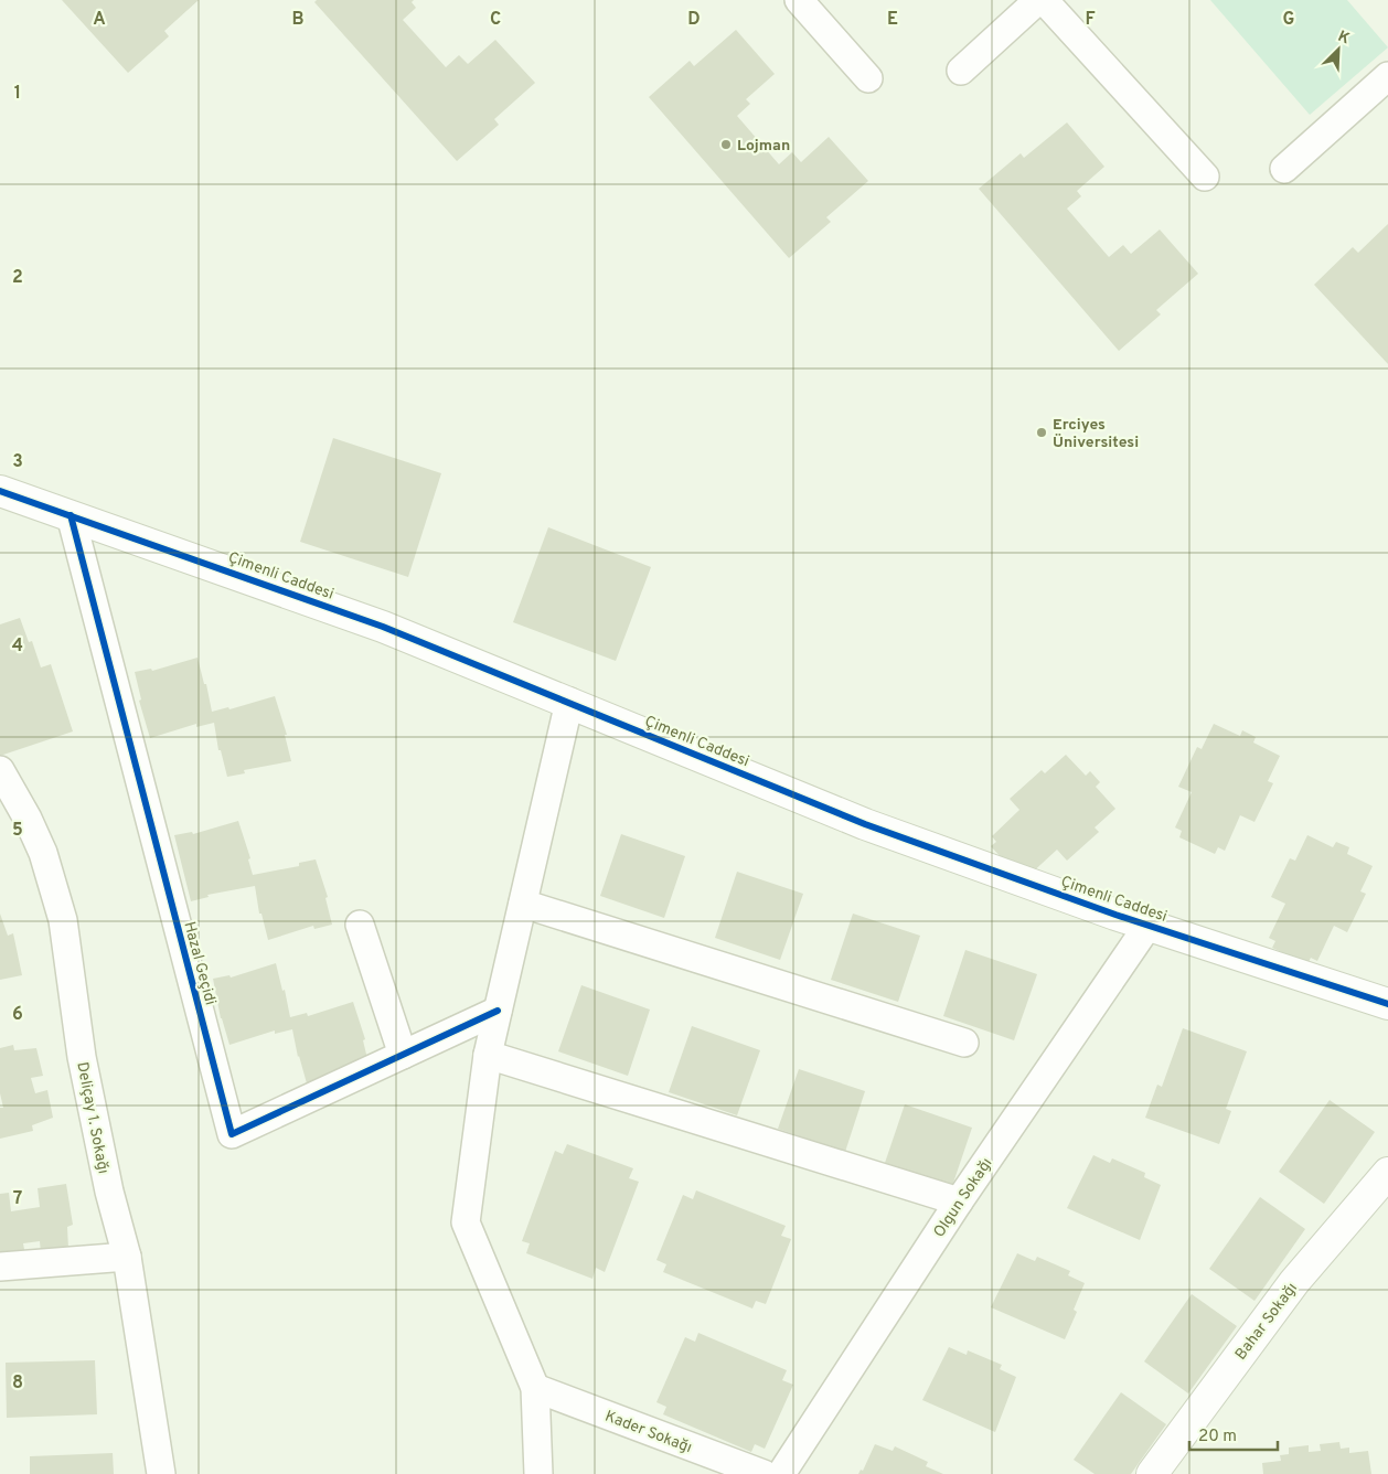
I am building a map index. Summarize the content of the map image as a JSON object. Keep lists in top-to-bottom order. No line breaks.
{"streets":{"street":["Çimenli Caddesi","Hazal Geçidi","Deliçay 1. Sokağı","Olgun Sokağı","Bahar Sokağı","Kader Sokağı"]},"crossings":[["Çimenli Caddesi","Hazal Geçidi"],["Çimenli Caddesi","Olgun Sokağı"]],"places":["Lojman","Erciyes Üniversitesi"],"scale_bar":"20 m","north":"top right","grid":{"columns":["A","B","C","D","E","F","G"],"rows":["1","2","3","4","5","6","7","8"]}}
